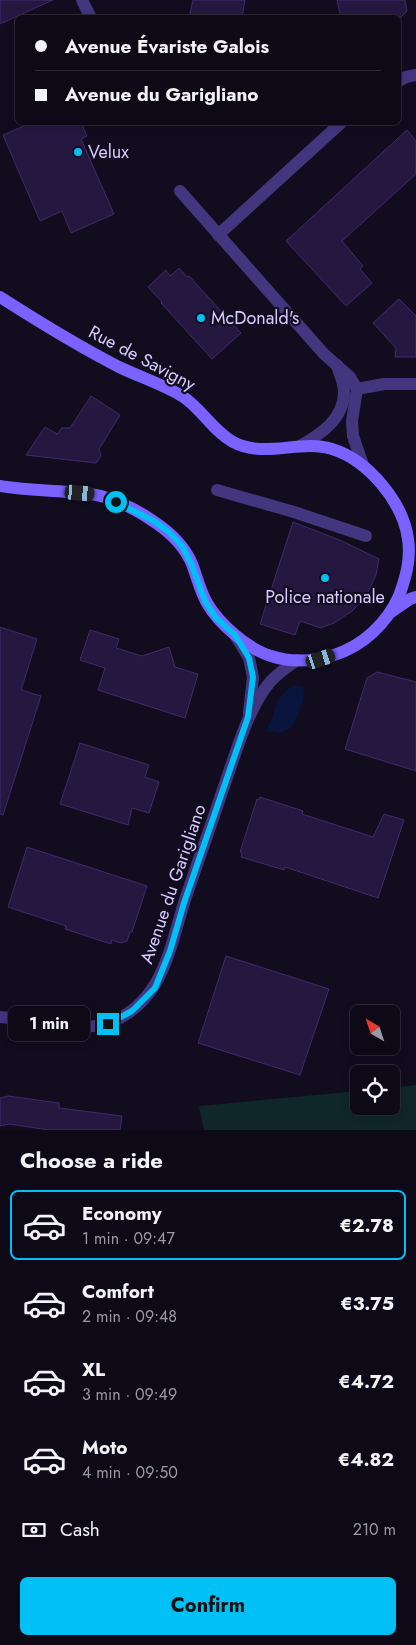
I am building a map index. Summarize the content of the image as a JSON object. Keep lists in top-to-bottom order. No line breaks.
{"streets":{"main road":["Rue de Savigny"],"street":["Avenue du Garigliano"]},"places":["Velux","McDonald's","Police nationale"],"north":"top left","page":{"banner":["Avenue Évariste Galois","Avenue du Garigliano"],"bubble":"1 min","heading":"Choose a ride","list":[{"name":"Economy","note":"1 min · 09:47","value":"€2.78"},{"name":"Comfort","note":"2 min · 09:48","value":"€3.75"},{"name":"XL","note":"3 min · 09:49","value":"€4.72"},{"name":"Moto","note":"4 min · 09:50","value":"€4.82"}],"pay":["Cash","210 m"],"buttons":"Confirm"}}
